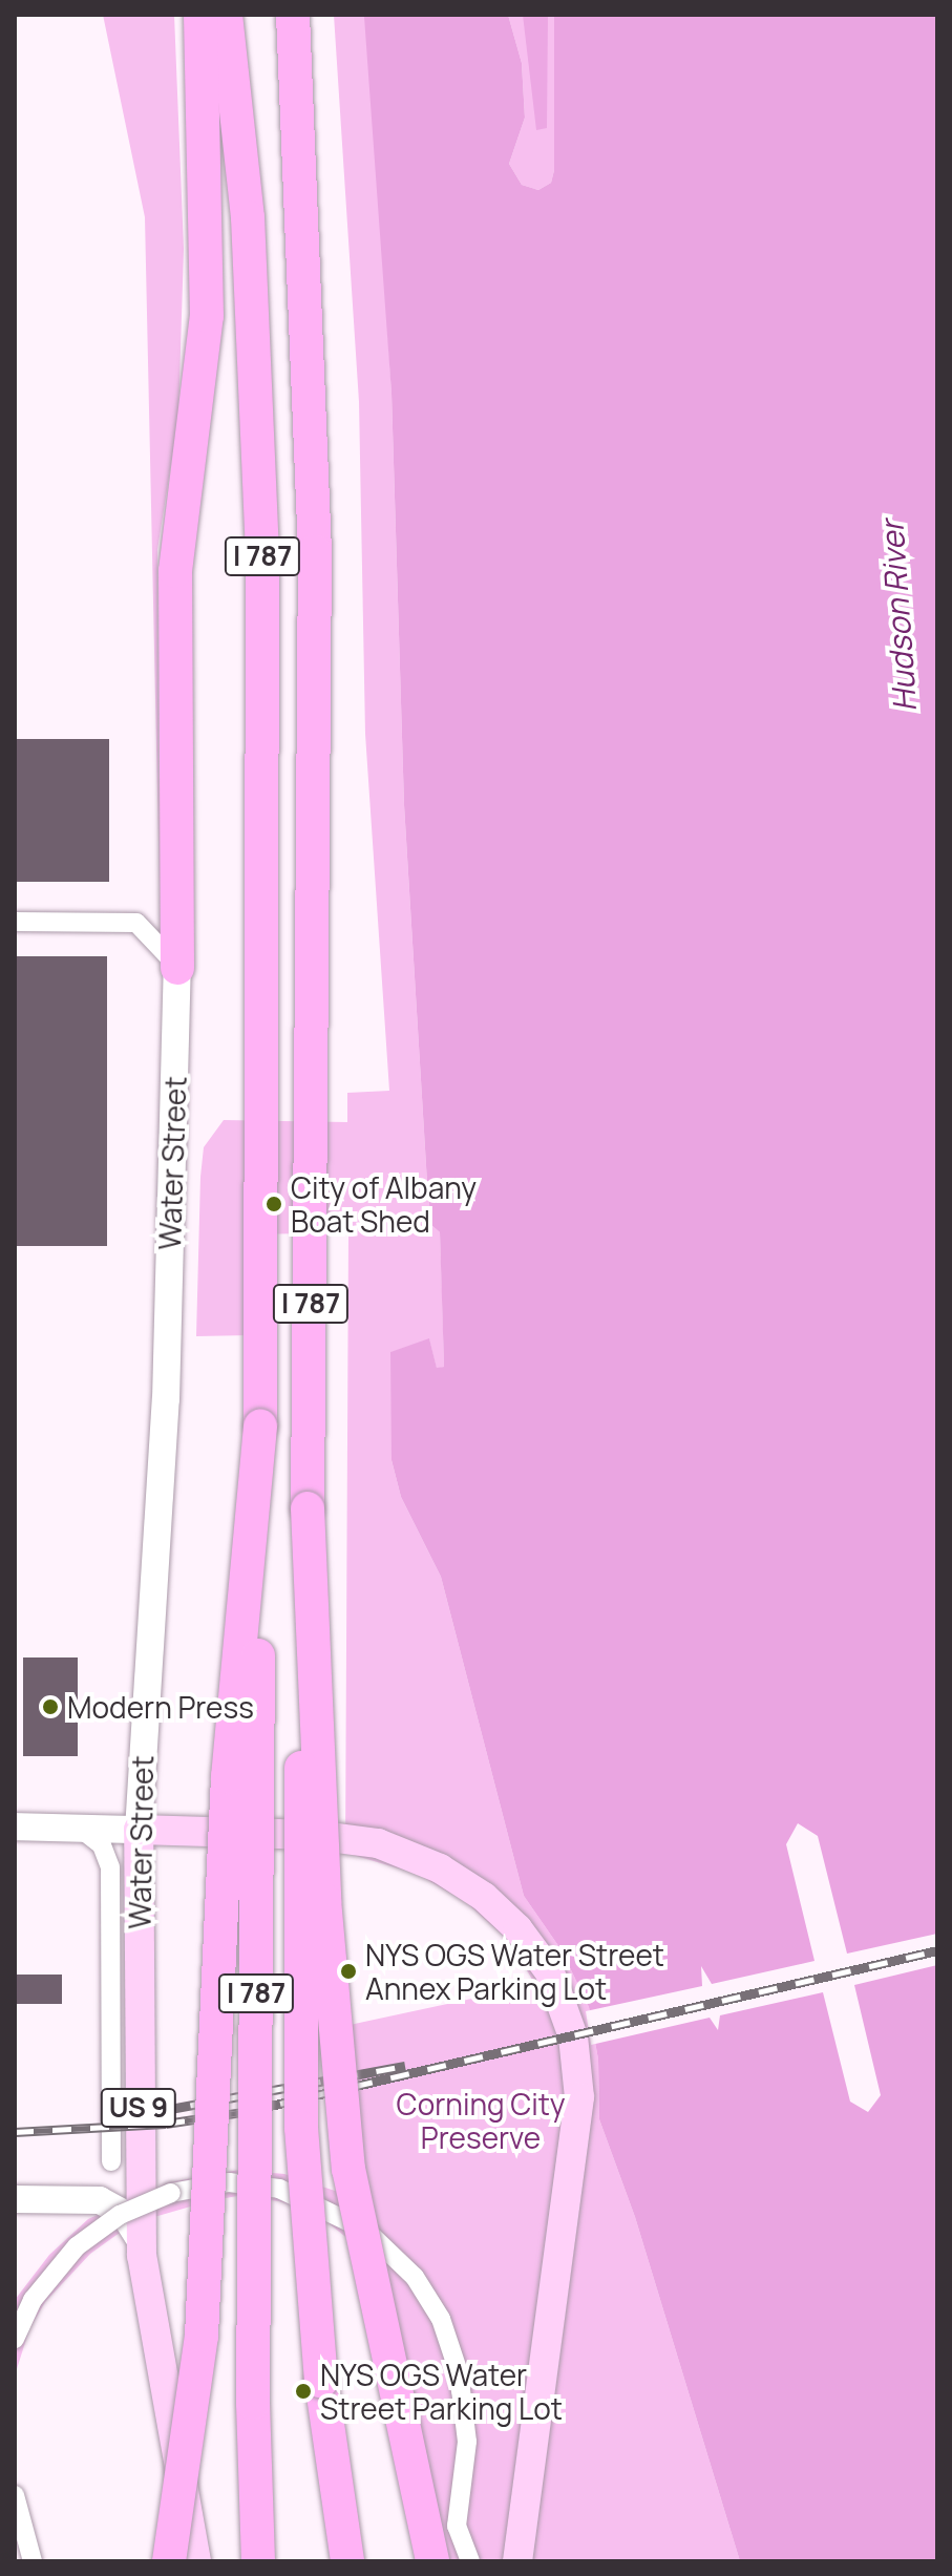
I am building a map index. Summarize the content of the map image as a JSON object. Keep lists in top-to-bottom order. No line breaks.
{"streets":{"highway":["I 787"],"main road":["Water Street","US 9"]},"water":["Hudson River"],"parks":["Corning City Preserve"],"places":["City of Albany Boat Shed","Modern Press","NYS OGS Water Street Annex Parking Lot","NYS OGS Water Street Parking Lot"]}
